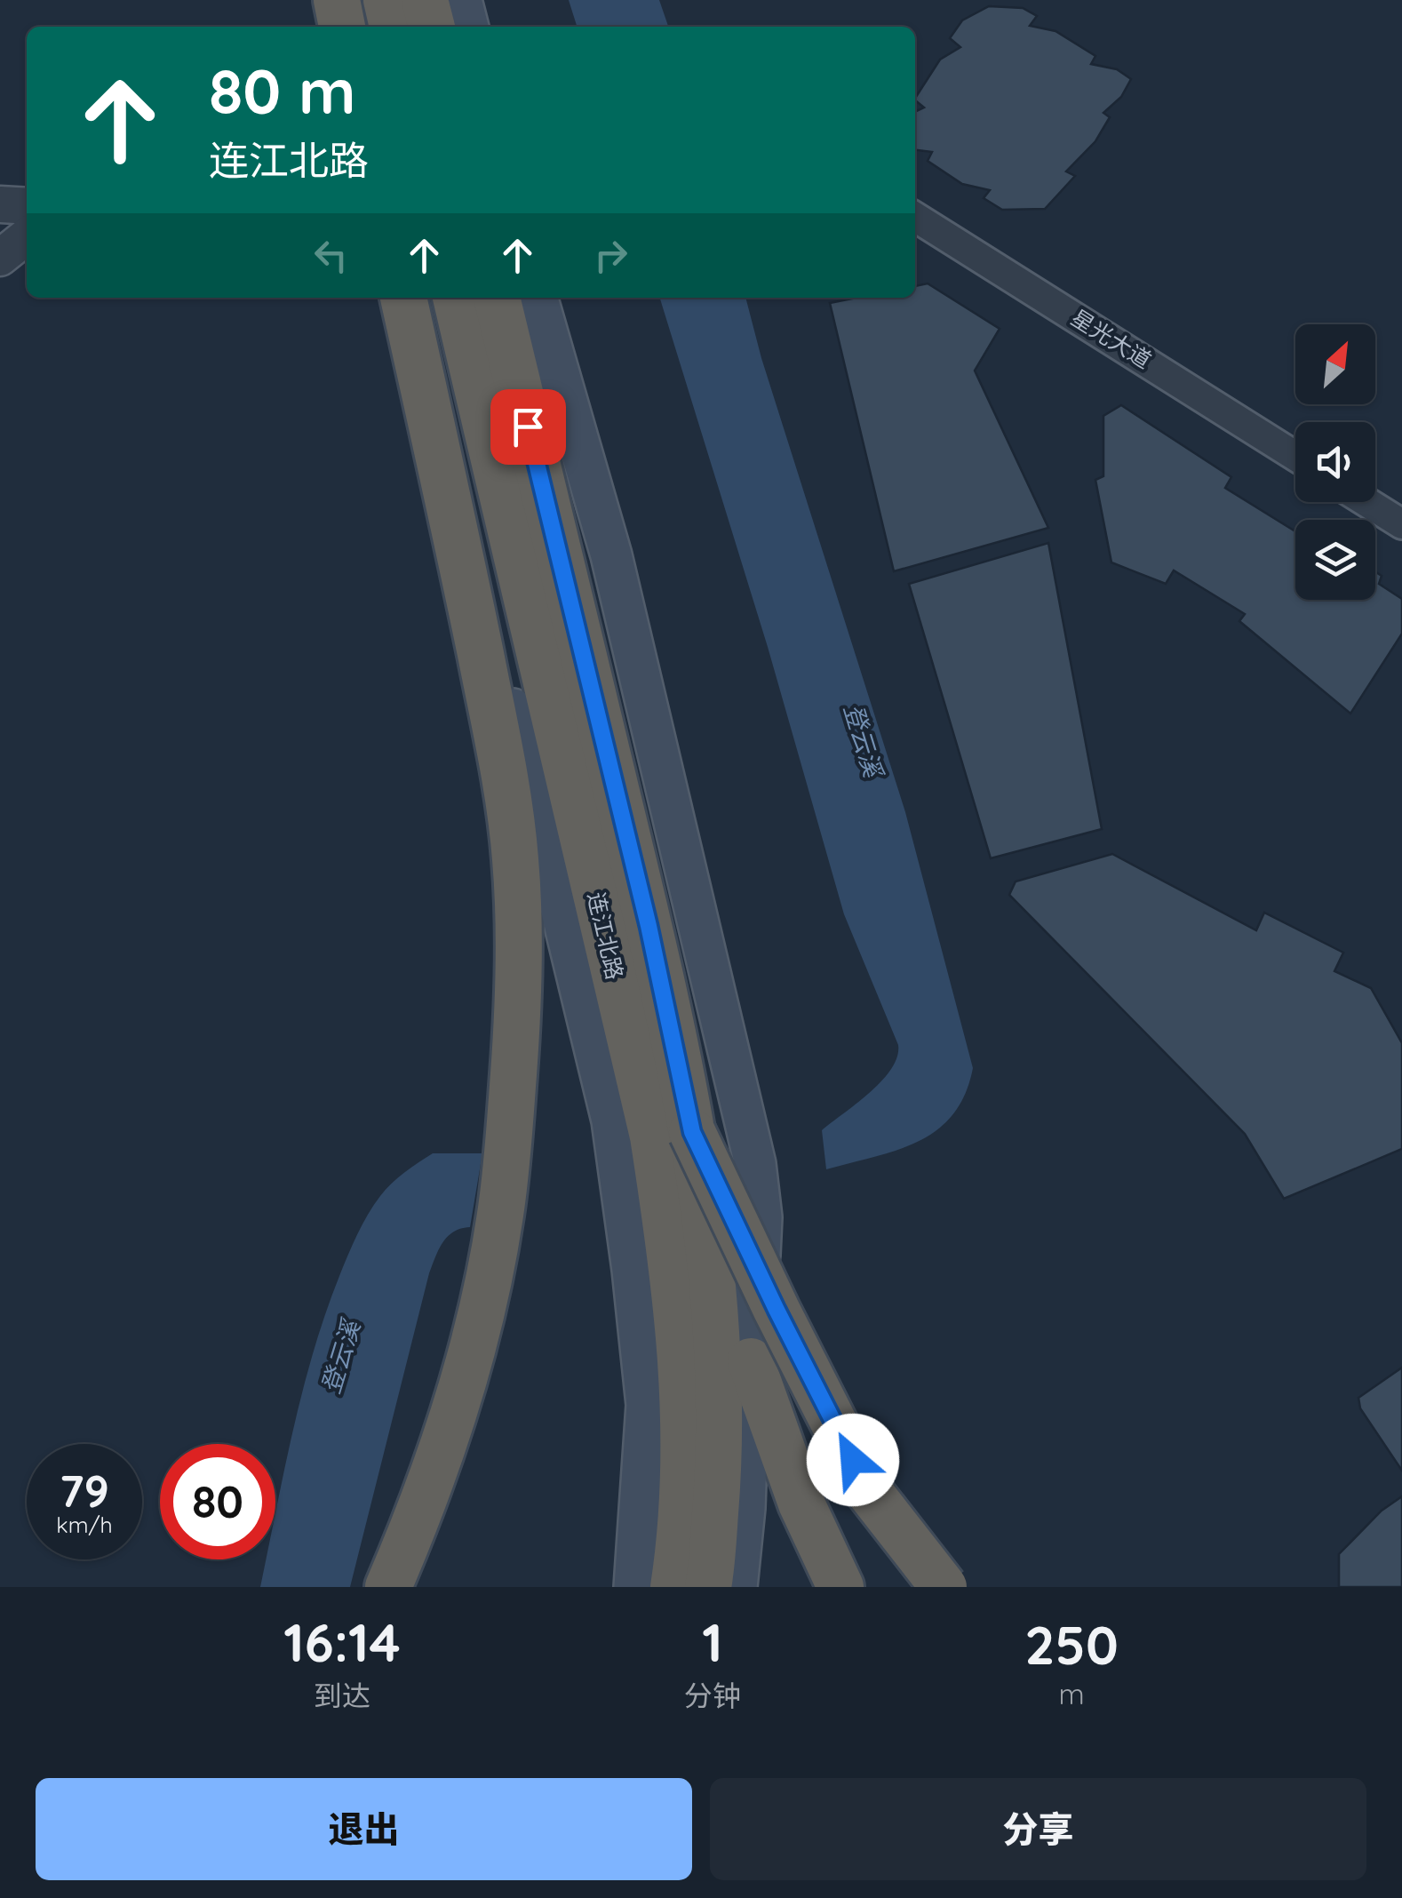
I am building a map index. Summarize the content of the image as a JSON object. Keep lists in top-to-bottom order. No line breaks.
{"streets":{"highway":["连江北路"],"street":["星光大道"]},"water":["登云溪"],"north":"top right","page":{"turn":["80 m","连江北路"],"speed":"79 km/h","limit":"80","eta":["16:14","到达","1","分钟","250","m"],"buttons":["退出","分享"]}}
